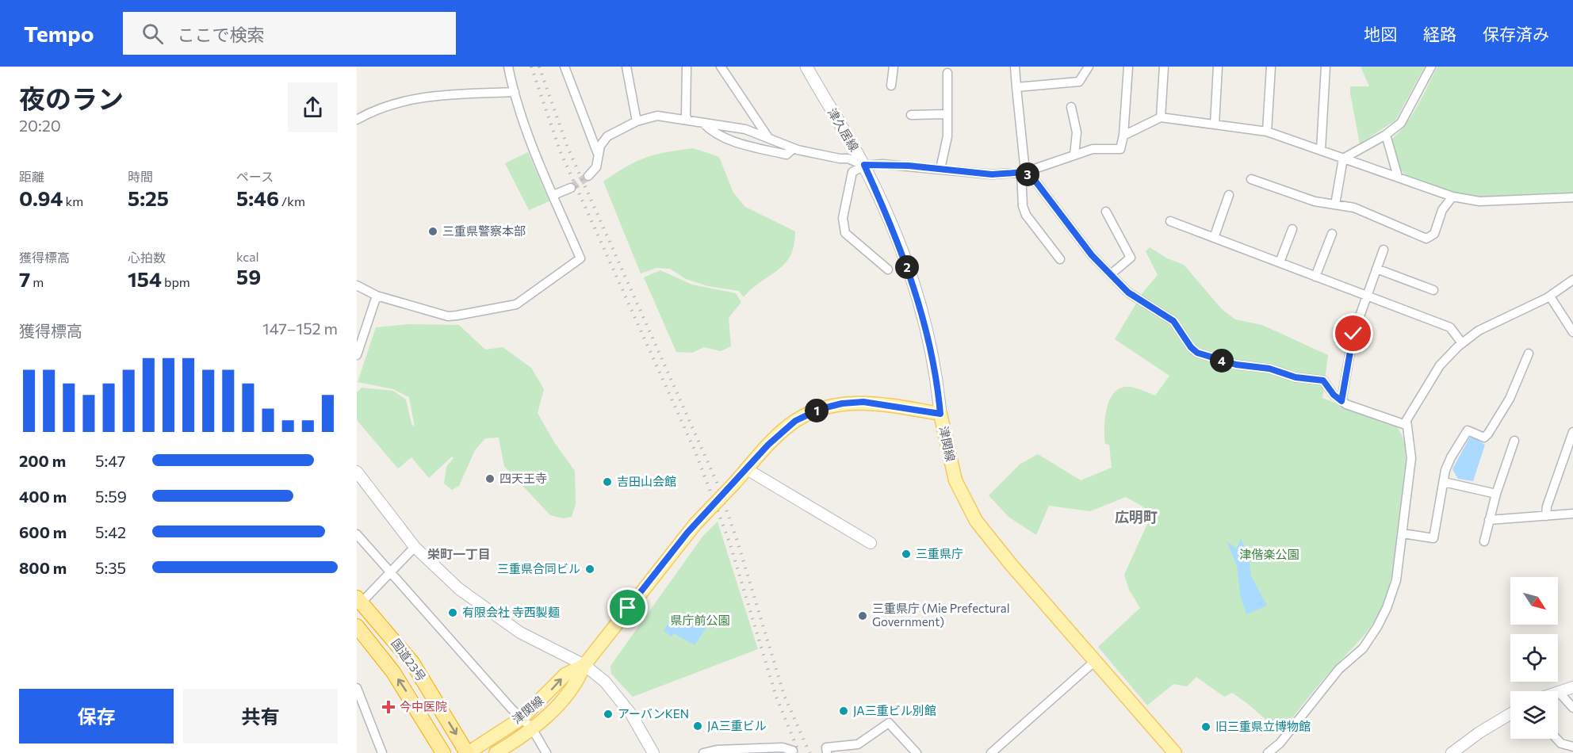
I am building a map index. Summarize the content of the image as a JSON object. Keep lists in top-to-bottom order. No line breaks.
{"streets":{"highway":["国道23号"],"main road":["津久居線","津関線"]},"crossings":[["津久居線","津関線"],["津関線","国道23号"]],"districts":["広明町","栄町一丁目"],"parks":["津偕楽公園","県庁前公園"],"places":{"other":["三重県警察本部","四天王寺","吉田山会館","三重県庁","三重県合同ビル","有限会社 寺西製麺","三重県庁 (Mie Prefectural Government)","JA三重ビル別館","アーバンKEN","JA三重ビル","旧三重県立博物館"],"health":["今中医院"]},"north":"bottom right","page":{"header":"Tempo","search":"ここで検索","nav":["地図","経路","保存済み"],"heading":["夜のラン","20:20"],"stats":[["距離","0.94 km"],["時間","5:25"],["ペース","5:46 /km"],["獲得標高","7 m"],["心拍数","154 bpm"],["kcal","59"]],"pins":["3","2","4","1"],"chart":["獲得標高","147–152 m"],"list":[{"name":"200 m","note":"5:47"},{"name":"400 m","note":"5:59"},{"name":"600 m","note":"5:42"},{"name":"800 m","note":"5:35"}],"buttons":["保存","共有"]}}
